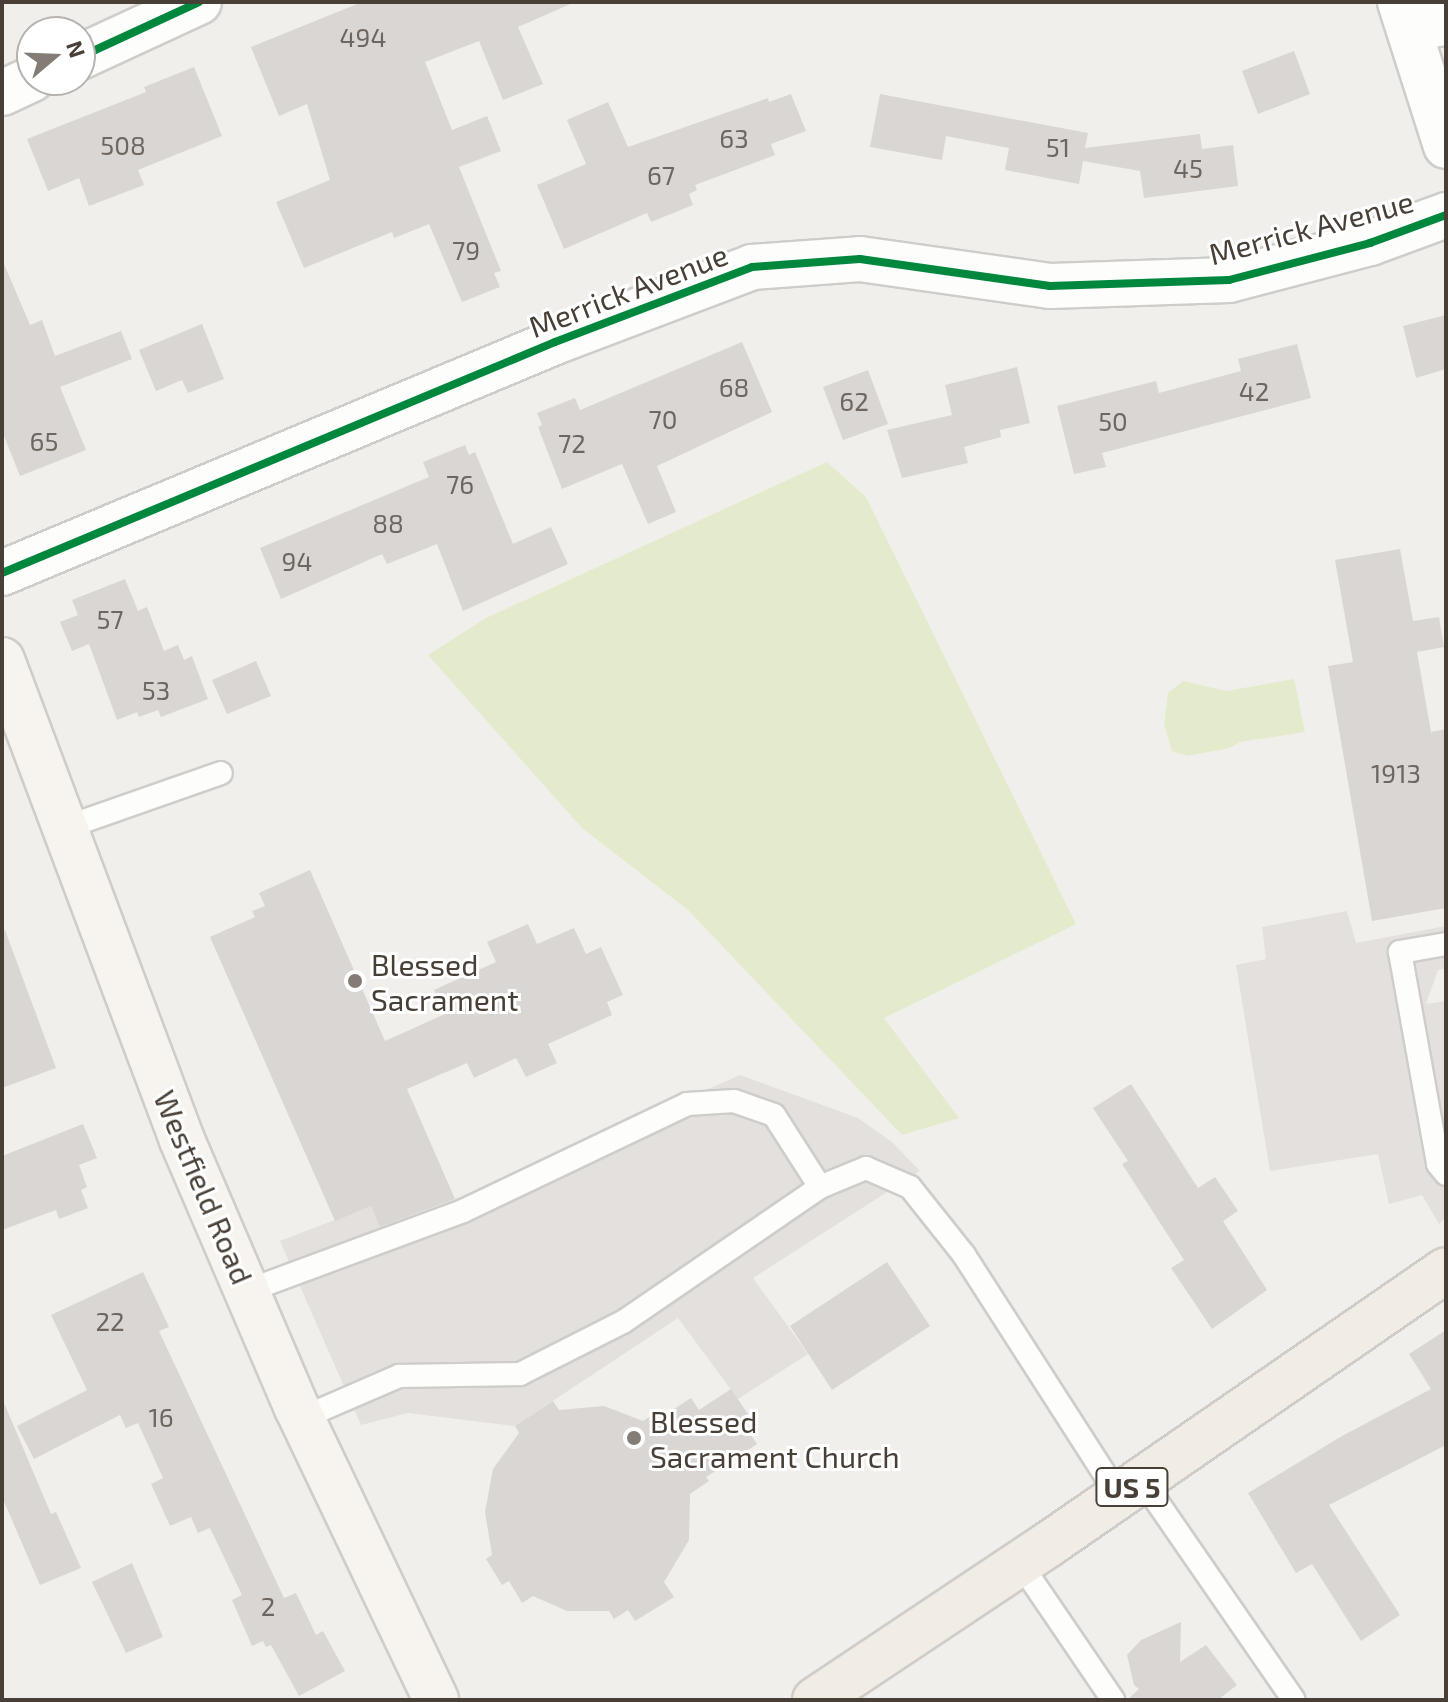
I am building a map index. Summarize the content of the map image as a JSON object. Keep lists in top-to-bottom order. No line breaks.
{"streets":{"main road":["Westfield Road","US 5"],"street":["Merrick Avenue"]},"places":["Blessed Sacrament","Blessed Sacrament Church"],"house_numbers":["494","63","508","51","45","67","79","68","42","62","70","50","65","72","76","88","94","57","53","1913","22","16","2"],"north":"right"}
